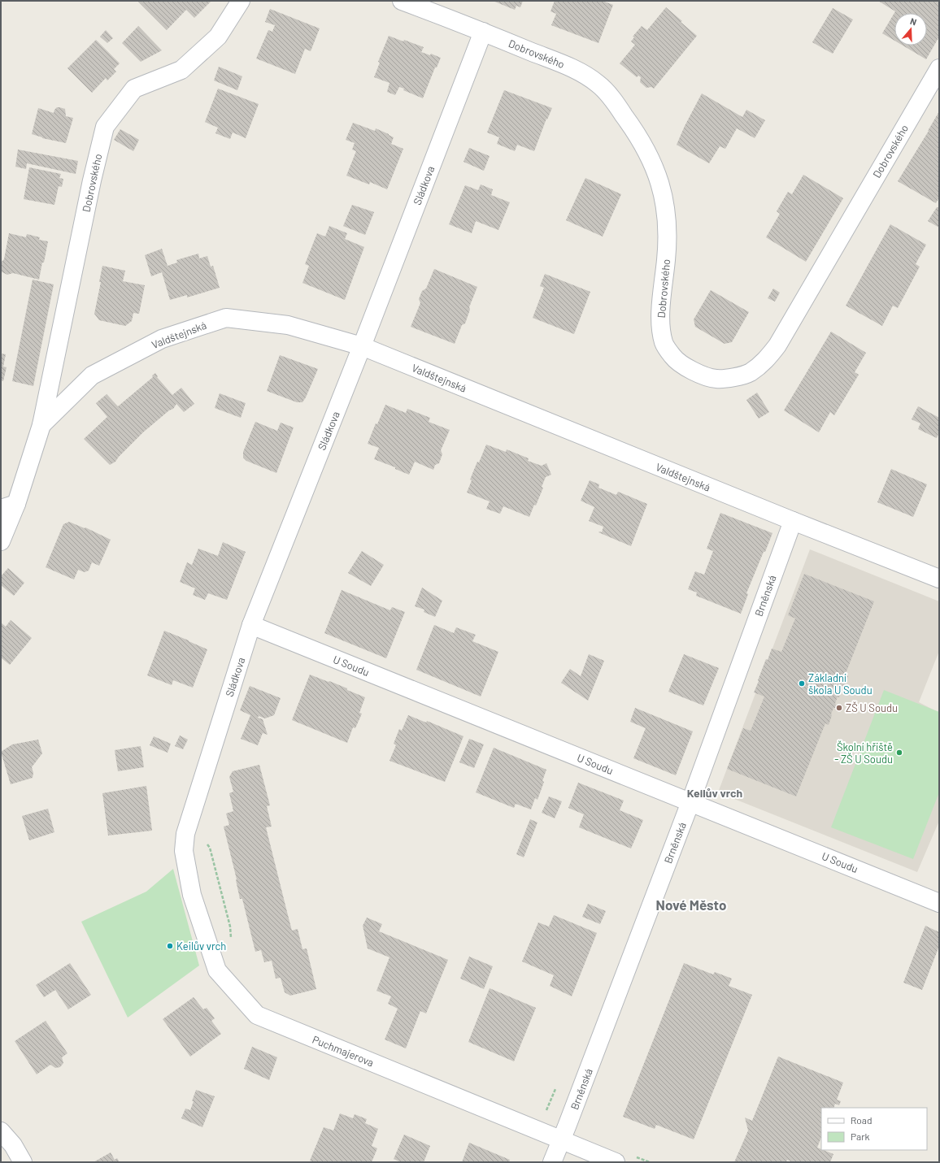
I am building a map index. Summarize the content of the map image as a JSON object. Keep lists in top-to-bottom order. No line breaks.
{"streets":{"street":["Dobrovského","Sládkova","Valdštejnská","Brněnská","U Soudu","Puchmajerova"]},"crossings":[["Dobrovského","Sládkova"],["Dobrovského","Valdštejnská"],["Sládkova","Valdštejnská"],["Sládkova","U Soudu"],["Sládkova","Puchmajerova"],["Valdštejnská","Brněnská"],["Brněnská","U Soudu"],["Brněnská","Puchmajerova"]],"districts":["Keilův vrch","Nové Město"],"places":["Základní škola U Soudu","ZŠ U Soudu","Školní hřiště - ZŠ U Soudu","Keilův vrch"],"legend":["Road","Park"],"north":"top"}
